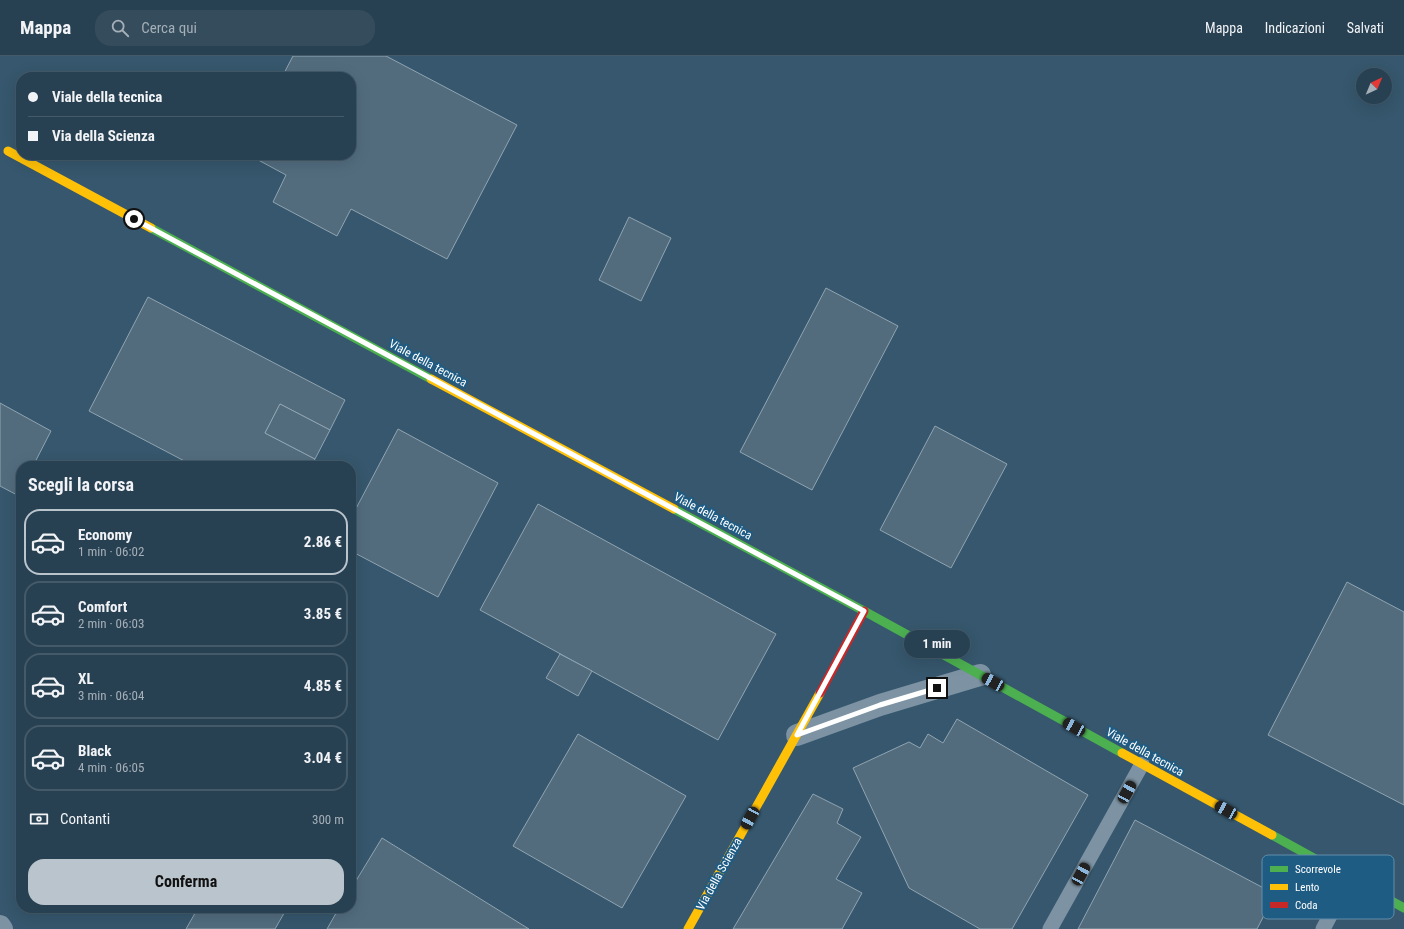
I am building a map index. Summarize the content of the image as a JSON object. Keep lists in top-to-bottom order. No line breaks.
{"streets":{"street":["Viale della tecnica","Via della Scienza"]},"crossings":[["Viale della tecnica","Via della Scienza"]],"legend":["Scorrevole","Lento","Coda"],"north":"top right","page":{"header":"Mappa","search":"Cerca qui","nav":["Mappa","Indicazioni","Salvati"],"banner":["Viale della tecnica","Via della Scienza"],"heading":"Scegli la corsa","list":[{"name":"Economy","note":"1 min · 06:02","value":"2.86 €"},{"name":"Comfort","note":"2 min · 06:03","value":"3.85 €"},{"name":"XL","note":"3 min · 06:04","value":"4.85 €"},{"name":"Black","note":"4 min · 06:05","value":"3.04 €"}],"bubble":"1 min","pay":["Contanti","300 m"],"buttons":"Conferma"}}
